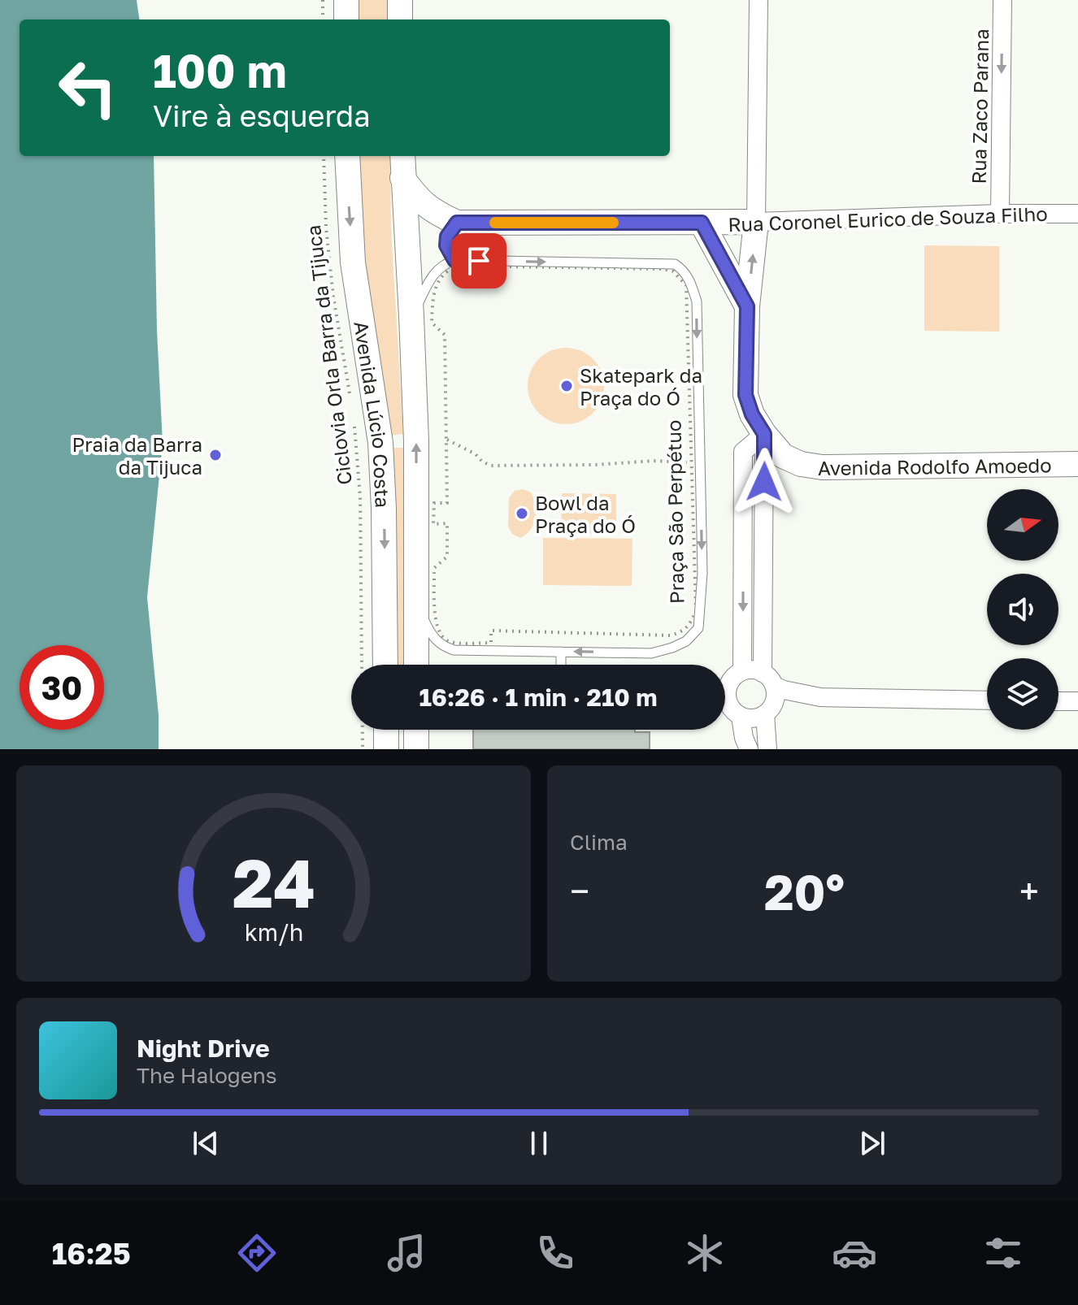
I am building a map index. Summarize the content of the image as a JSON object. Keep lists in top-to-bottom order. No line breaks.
{"streets":{"main road":["Rua Coronel Eurico de Souza Filho","Avenida Lúcio Costa","Avenida Rodolfo Amoedo"],"street":["Rua Zaco Parana"],"lane":["Praça São Perpétuo"],"path":["Ciclovia Orla Barra da Tijuca"]},"crossings":[["Rua Zaco Parana","Rua Coronel Eurico de Souza Filho"],["Rua Coronel Eurico de Souza Filho","Avenida Lúcio Costa"],["Rua Coronel Eurico de Souza Filho","Avenida Rodolfo Amoedo"],["Avenida Lúcio Costa","Praça São Perpétuo"]],"one_way":["Rua Zaco Parana"],"places":["Skatepark da Praça do Ó","Praia da Barra da Tijuca","Bowl da Praça do Ó"],"north":"right","page":{"turn":["100 m","Vire à esquerda"],"limit":"30","trip":"16:26 · 1 min · 210 m","tile":"Clima","heat":["−","20°","+"],"song":["Night Drive","The Halogens"],"tabs":"16:25","gauge":["24","km/h"]}}
